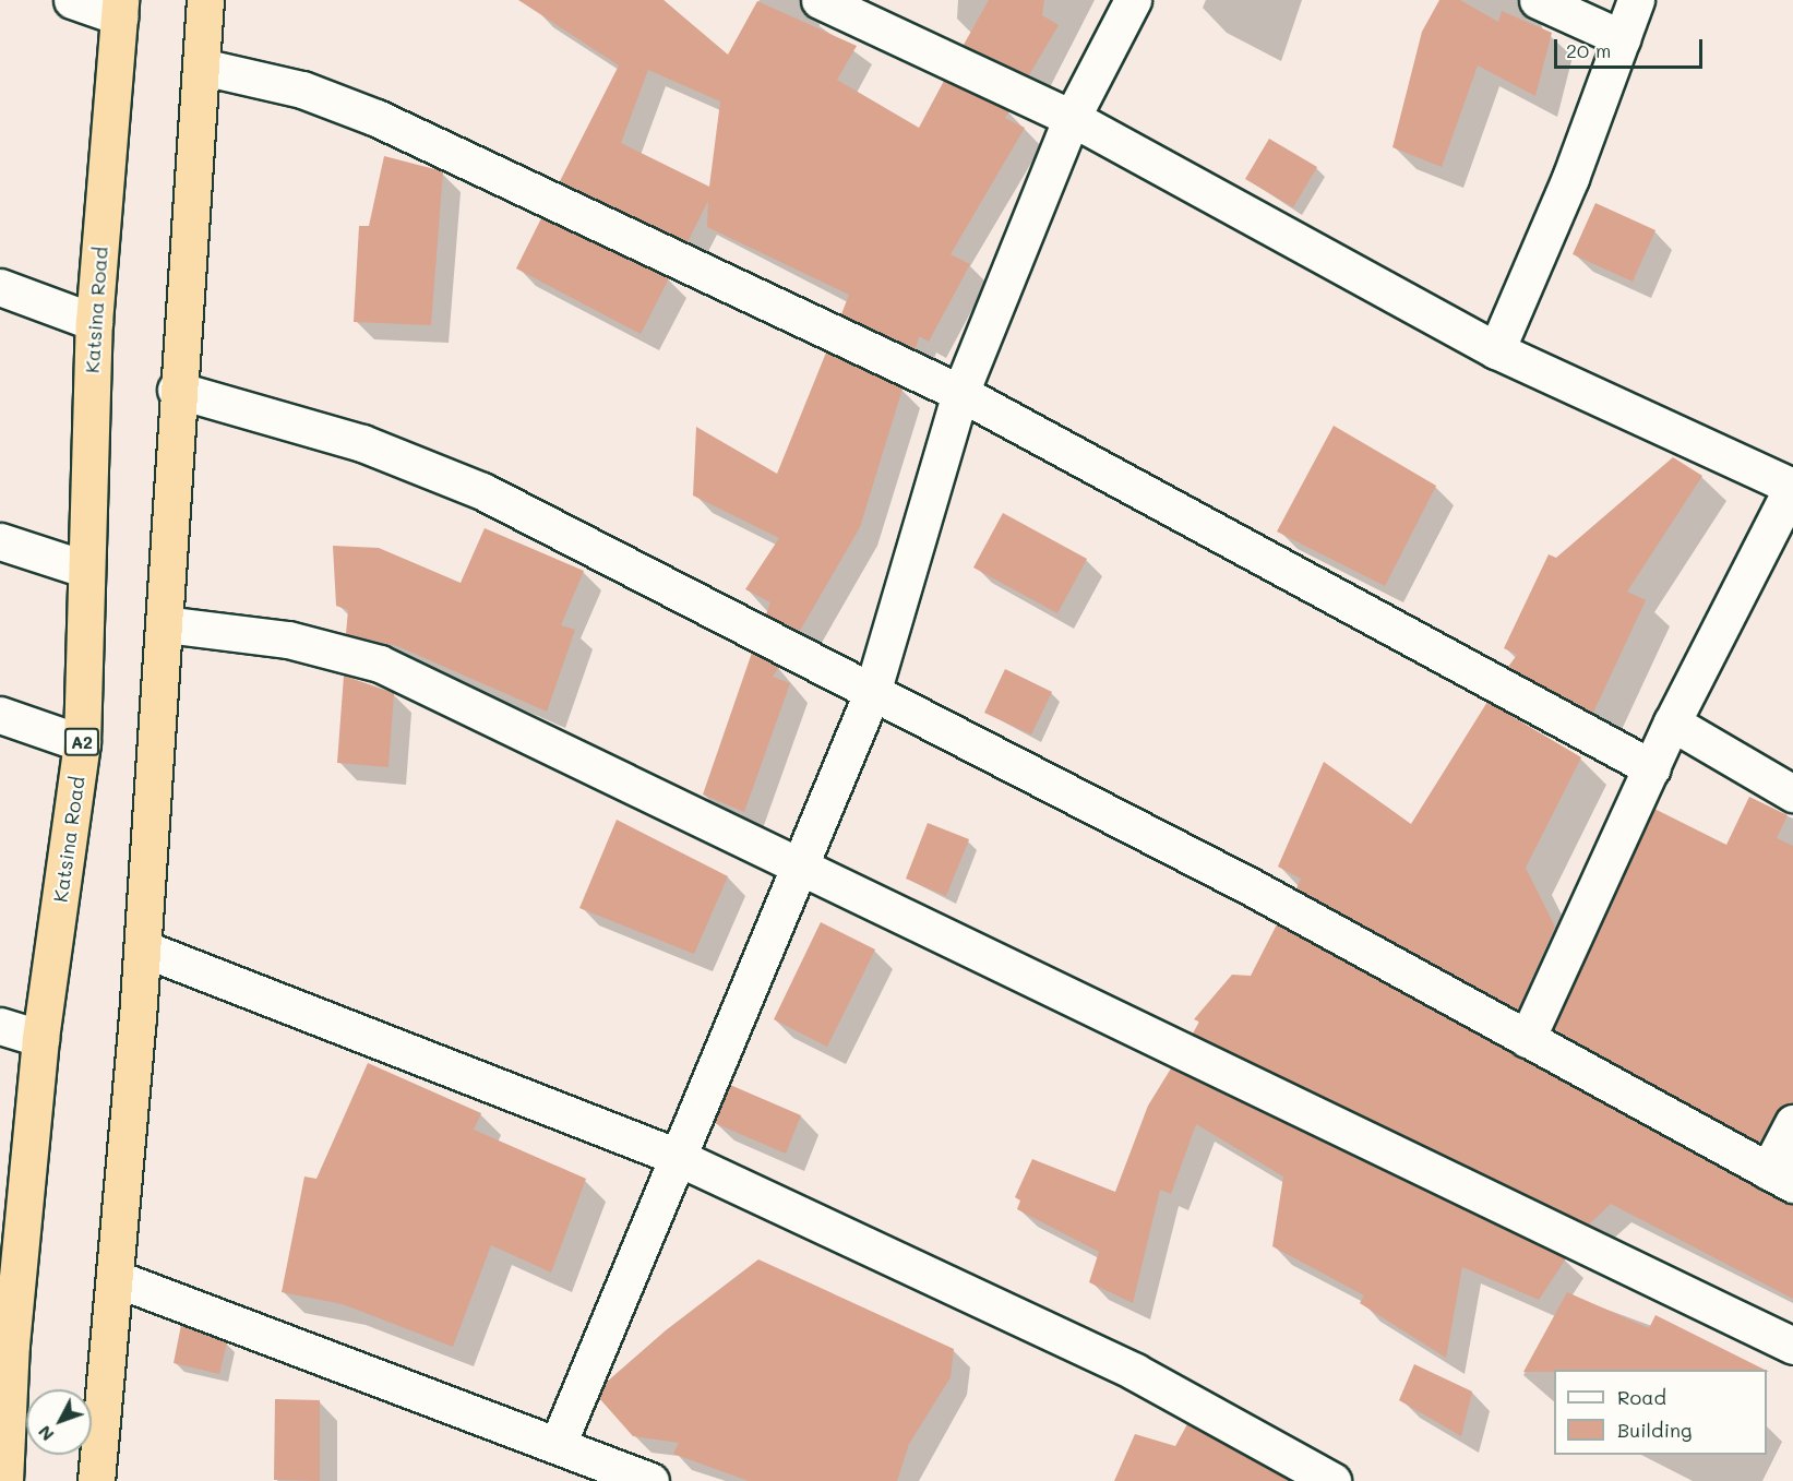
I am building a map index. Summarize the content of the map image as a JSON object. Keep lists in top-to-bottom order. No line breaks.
{"streets":{"highway":["Katsina Road","A2"]},"legend":["Road","Building"],"scale_bar":"20 m","north":"bottom left"}
